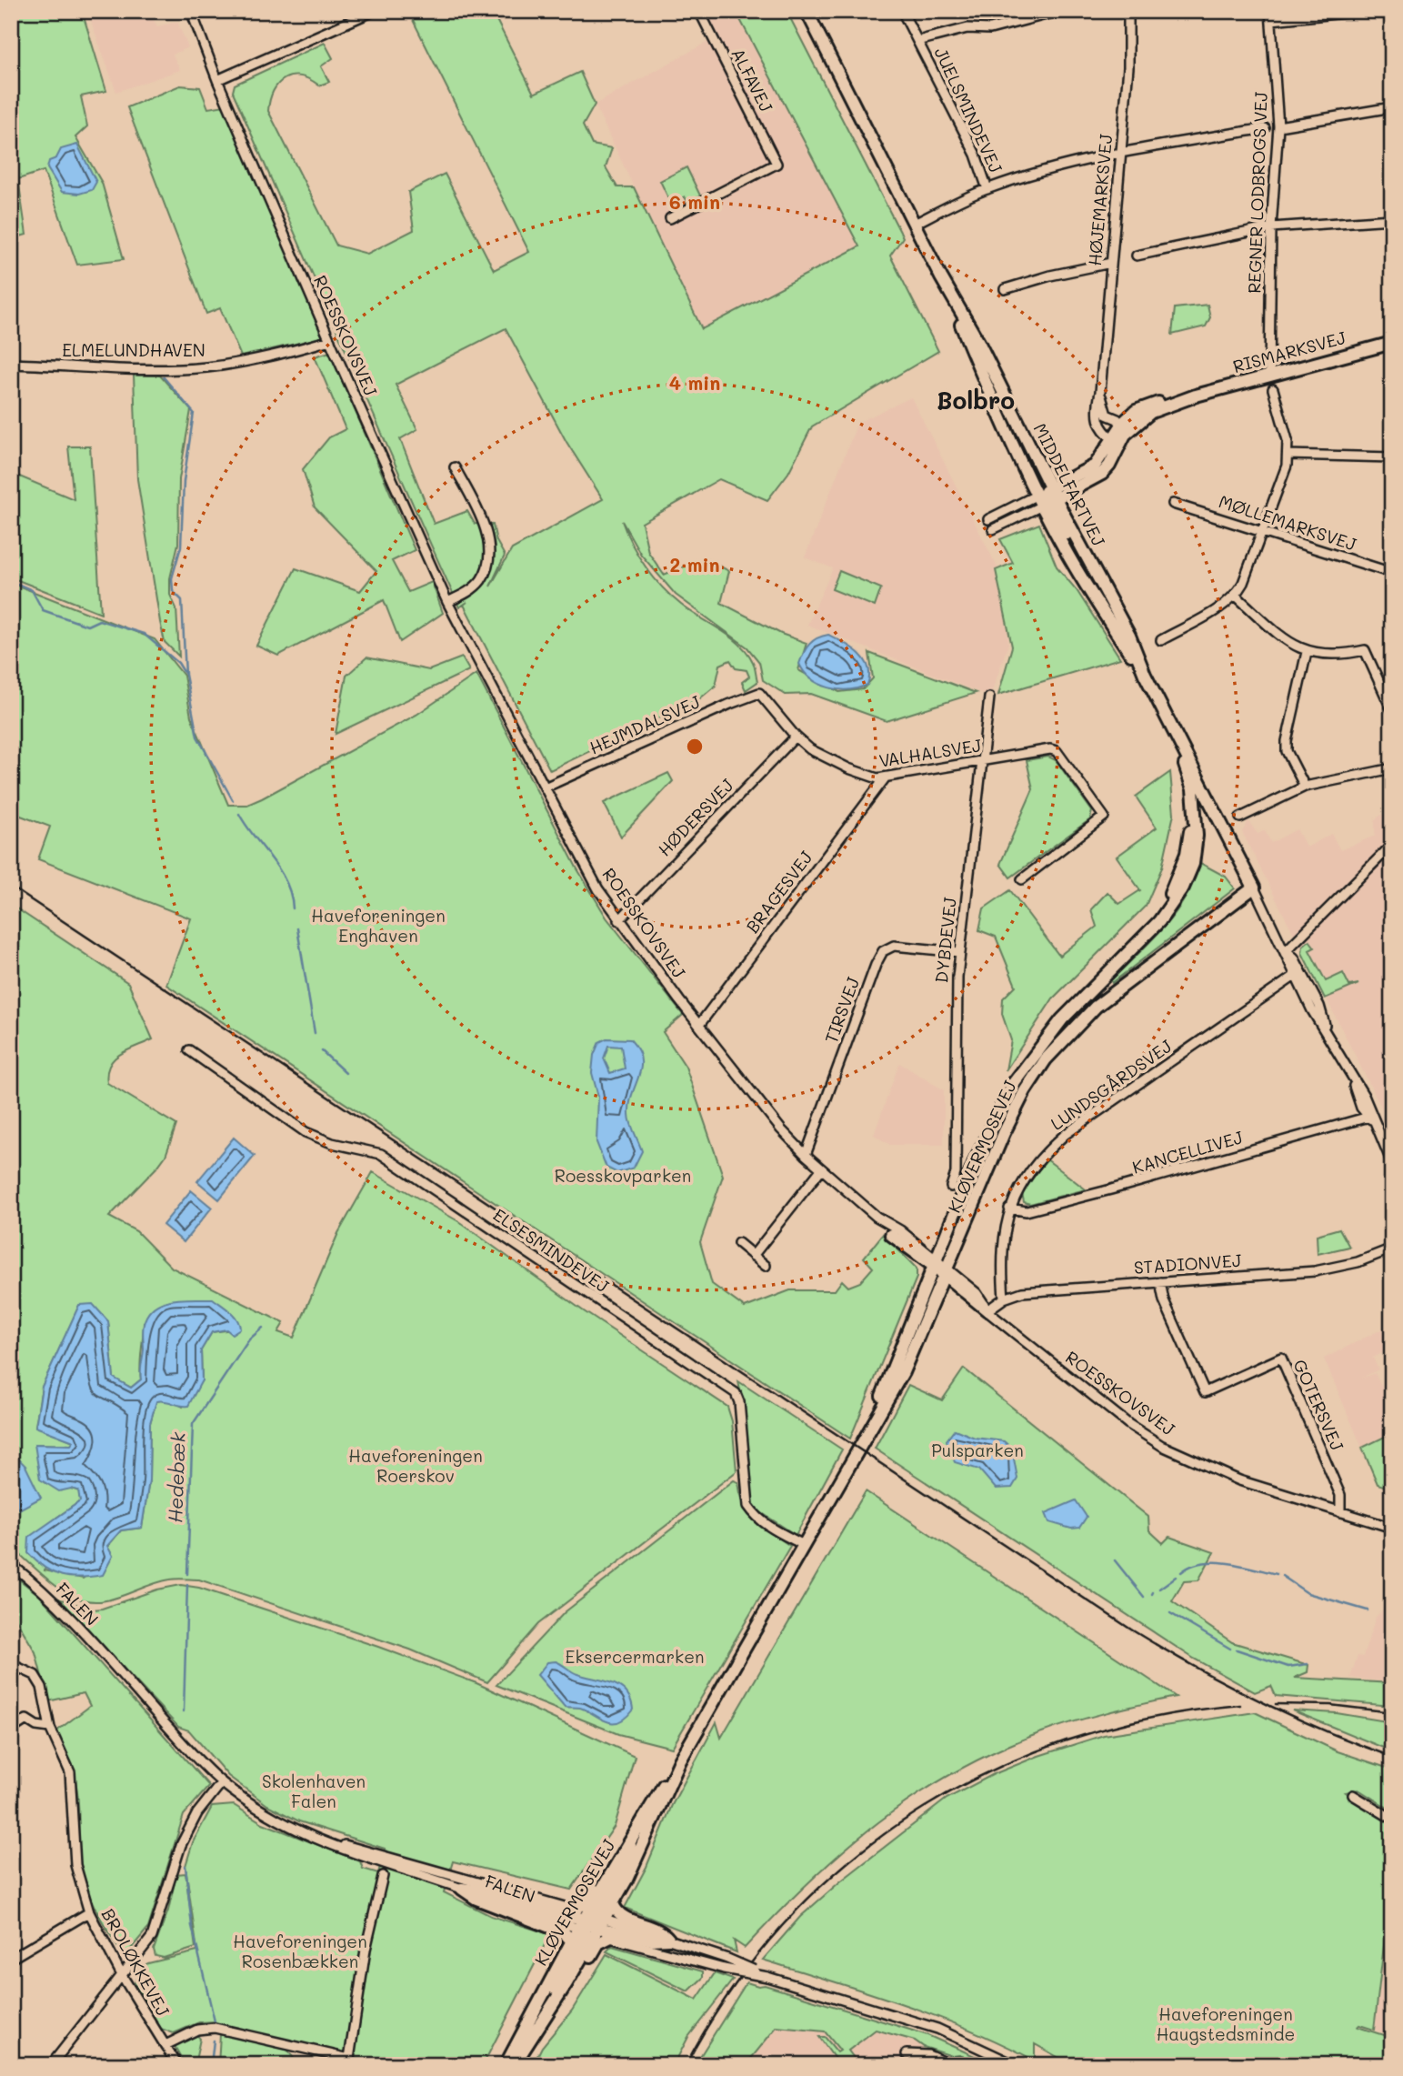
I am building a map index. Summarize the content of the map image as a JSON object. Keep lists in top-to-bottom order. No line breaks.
{"streets":{"main road":["RISMARKSVEJ","MIDDELFARTVEJ","KLØVERMOSEVEJ"],"street":["ALFAVEJ","JUELSMINDEVEJ","REGNER LODBROGS VEJ","HØJEMARKSVEJ","ROESSKOVSVEJ","ELMELUNDHAVEN","MØLLEMARKSVEJ","HEJMDALSVEJ","VALHALSVEJ","HØDERSVEJ","BRAGESVEJ","DYBDEVEJ","TIRSVEJ","LUNDSGÅRDSVEJ","KANCELLIVEJ","ELSESMINDEVEJ","STADIONVEJ","GOTERSVEJ","FALEN","BROLØKKEVEJ"]},"crossings":[["REGNER LODBROGS VEJ","RISMARKSVEJ"],["HØJEMARKSVEJ","RISMARKSVEJ"],["ROESSKOVSVEJ","ELMELUNDHAVEN"],["ROESSKOVSVEJ","HEJMDALSVEJ"],["ROESSKOVSVEJ","HØDERSVEJ"],["ROESSKOVSVEJ","BRAGESVEJ"],["ROESSKOVSVEJ","TIRSVEJ"],["ROESSKOVSVEJ","KLØVERMOSEVEJ"],["ROESSKOVSVEJ","STADIONVEJ"],["ROESSKOVSVEJ","GOTERSVEJ"],["RISMARKSVEJ","MIDDELFARTVEJ"],["MIDDELFARTVEJ","LUNDSGÅRDSVEJ"],["MIDDELFARTVEJ","KLØVERMOSEVEJ"],["MIDDELFARTVEJ","KANCELLIVEJ"],["HEJMDALSVEJ","VALHALSVEJ"],["VALHALSVEJ","HØDERSVEJ"],["VALHALSVEJ","BRAGESVEJ"],["VALHALSVEJ","DYBDEVEJ"],["DYBDEVEJ","TIRSVEJ"],["LUNDSGÅRDSVEJ","KANCELLIVEJ"],["LUNDSGÅRDSVEJ","STADIONVEJ"],["KLØVERMOSEVEJ","ELSESMINDEVEJ"],["KLØVERMOSEVEJ","FALEN"],["STADIONVEJ","GOTERSVEJ"]],"districts":["Bolbro"],"water":["Hedebæk"],"parks":["Haveforeningen Enghaven","Roesskovparken","Pulsparken","Haveforeningen Roerskov","Eksercermarken","Skolenhaven Falen","Haveforeningen Rosenbækken","Haveforeningen Haugstedsminde"],"rings":["6 min","4 min","2 min"]}
